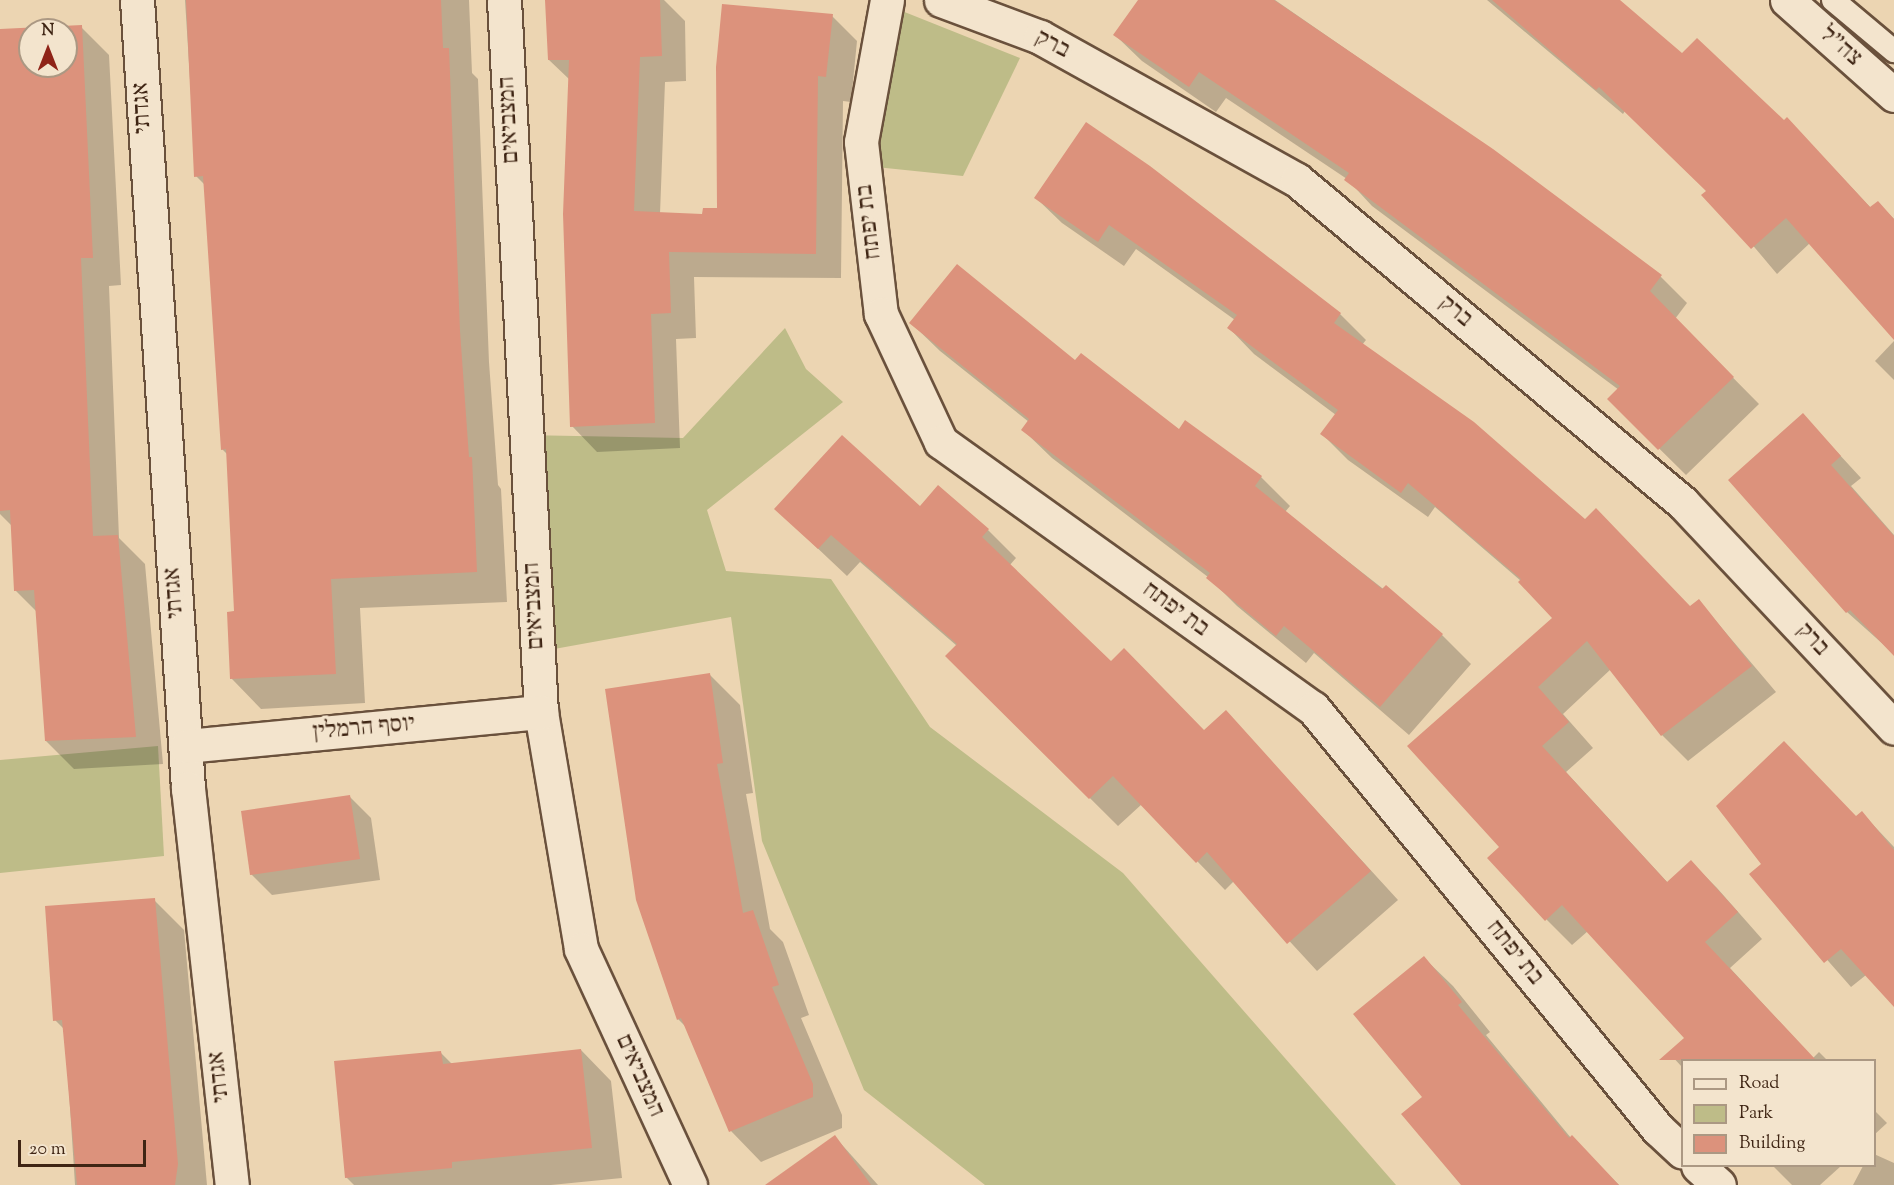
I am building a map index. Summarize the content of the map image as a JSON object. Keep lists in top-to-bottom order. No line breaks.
{"streets":{"street":["ברק","צה\"ל","אגדתי","המצביאים","בת יפתח","יוסף הרמלין"]},"crossings":[["אגדתי","יוסף הרמלין"],["המצביאים","יוסף הרמלין"]],"legend":["Road","Park","Building"],"scale_bar":"20 m","north":"top"}
